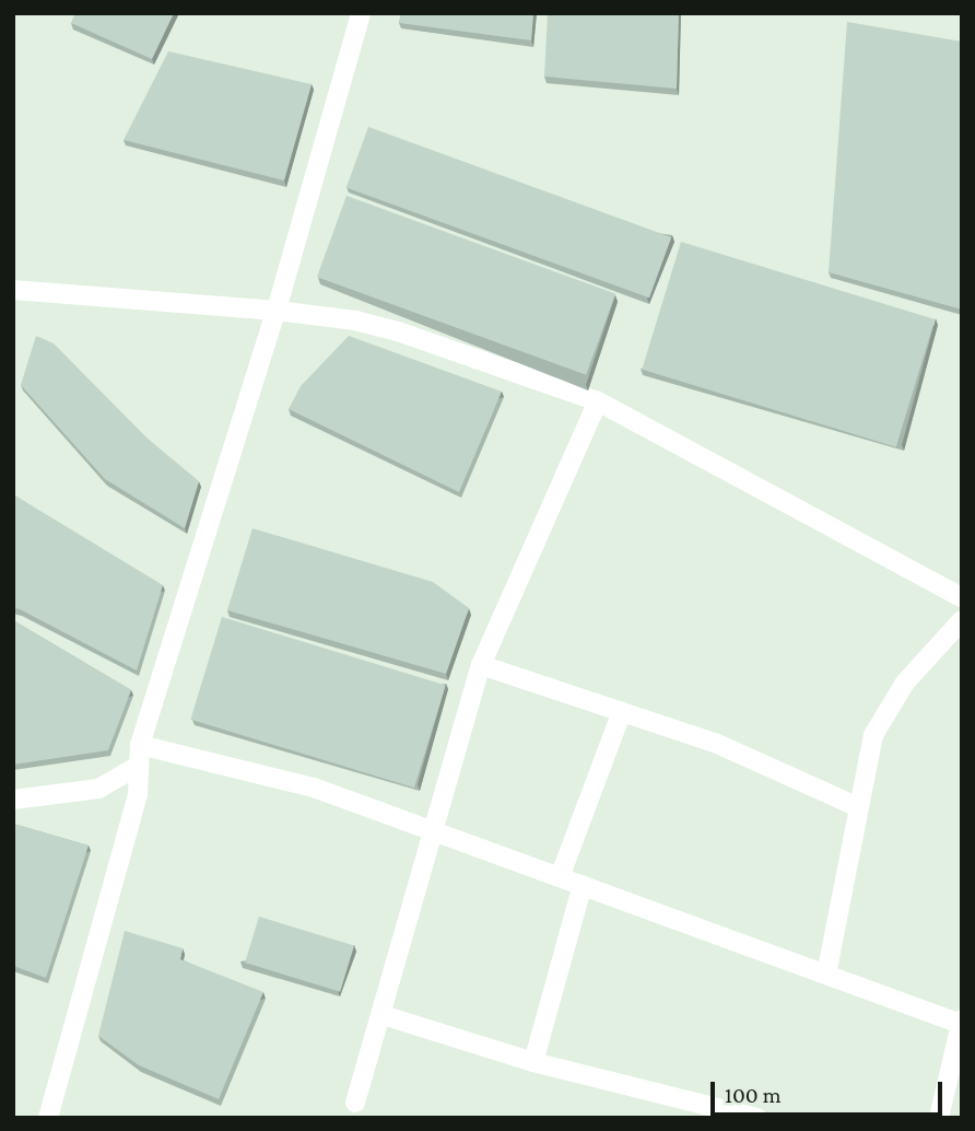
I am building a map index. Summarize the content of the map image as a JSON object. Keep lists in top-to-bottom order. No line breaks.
{"scale_bar":"100 m"}
